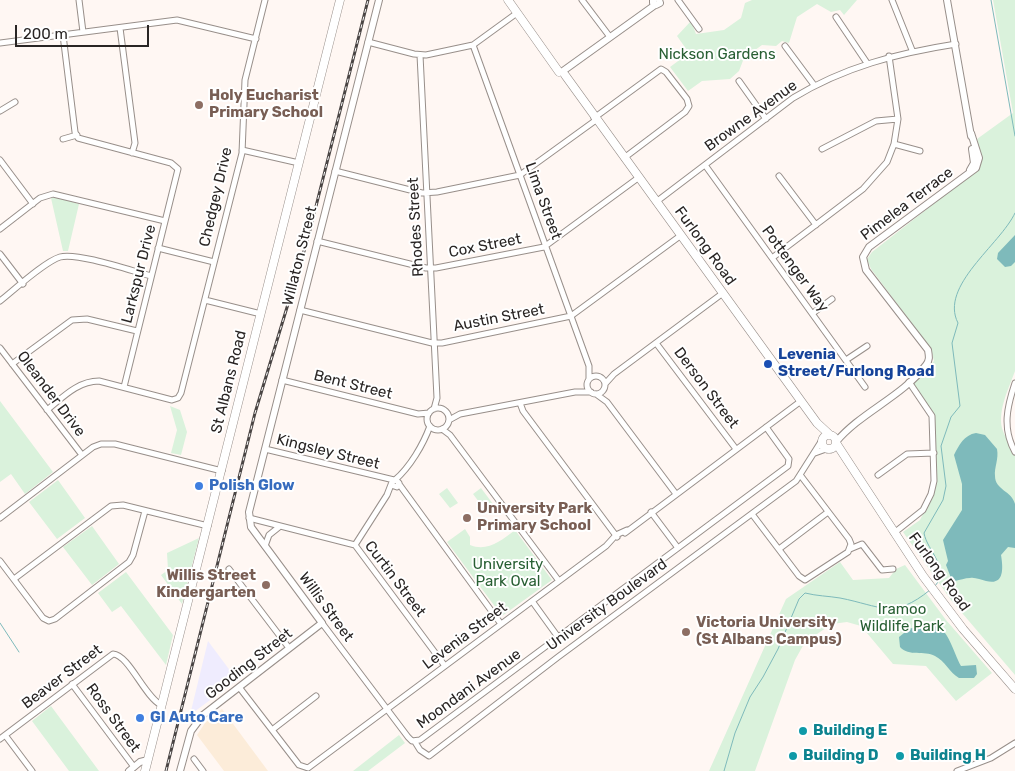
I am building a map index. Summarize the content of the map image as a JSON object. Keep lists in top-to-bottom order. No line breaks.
{"streets":{"main road":["Furlong Road","St Albans Road"],"street":["Browne Avenue","Chedgey Drive","Lima Street","Pimelea Terrace","Rhodes Street","Cox Street","Willaton Street","Pottenger Way","Larkspur Drive","Austin Street","Bent Street","Derson Street","Oleander Drive","Kingsley Street","Curtin Street","University Boulevard","Willis Street","Levenia Street","Gooding Street","Beaver Street","Moondani Avenue","Ross Street"]},"crossings":[["Browne Avenue","Pimelea Terrace"],["Browne Avenue","Furlong Road"],["Browne Avenue","Pottenger Way"],["Chedgey Drive","Larkspur Drive"],["Lima Street","Cox Street"],["Lima Street","Austin Street"],["Pimelea Terrace","Furlong Road"],["Pimelea Terrace","University Boulevard"],["Rhodes Street","Cox Street"],["Rhodes Street","Austin Street"],["Rhodes Street","Bent Street"],["Cox Street","Furlong Road"],["Cox Street","Willaton Street"],["Furlong Road","Austin Street"],["Furlong Road","University Boulevard"],["Furlong Road","Levenia Street"],["Willaton Street","Austin Street"],["Willaton Street","Bent Street"],["Willaton Street","Kingsley Street"],["Willaton Street","Curtin Street"],["Willaton Street","Willis Street"],["St Albans Road","Beaver Street"],["Derson Street","Levenia Street"],["Kingsley Street","Levenia Street"],["Curtin Street","Willis Street"],["Curtin Street","Levenia Street"],["University Boulevard","Moondani Avenue"],["Willis Street","Levenia Street"],["Willis Street","Gooding Street"],["Willis Street","Moondani Avenue"],["Levenia Street","Moondani Avenue"],["Beaver Street","Ross Street"]],"parks":["Nickson Gardens","University Park Oval","Iramoo Wildlife Park"],"places":["Holy Eucharist Primary School","Levenia Street/Furlong Road","Polish Glow","University Park Primary School","Willis Street Kindergarten","Victoria University (St Albans Campus)","GI Auto Care","Building E","Building D","Building H"],"scale_bar":"200 m"}
